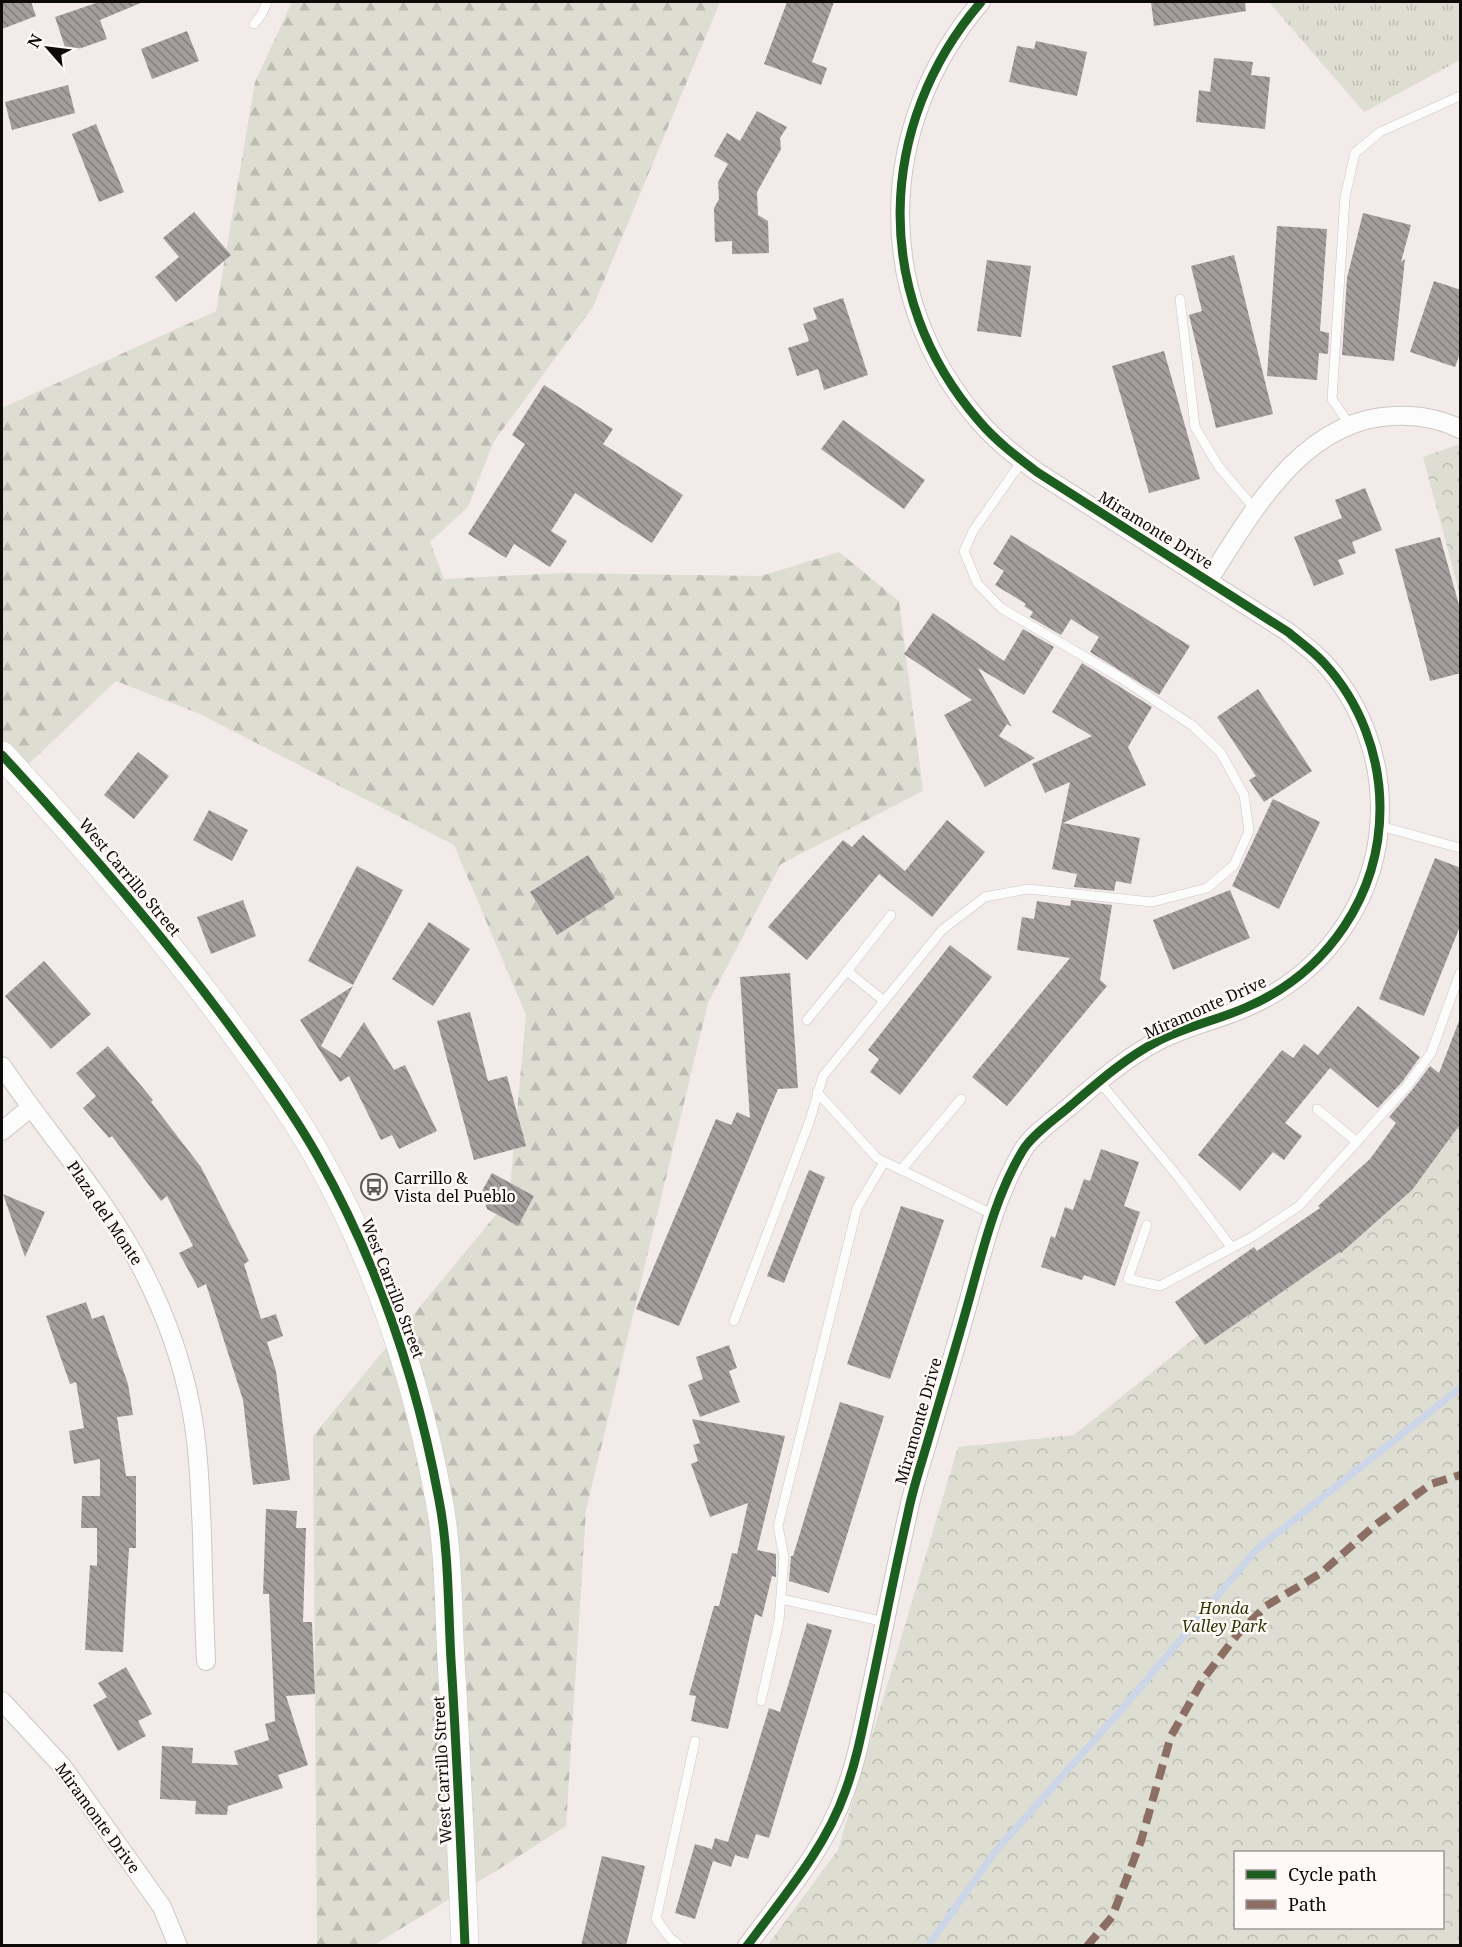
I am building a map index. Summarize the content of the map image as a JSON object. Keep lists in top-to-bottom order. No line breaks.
{"streets":{"main road":["West Carrillo Street"],"street":["Miramonte Drive","Plaza del Monte"]},"parks":["Honda Valley Park"],"places":{"bus stop":["Carrillo & Vista del Pueblo"]},"legend":["Cycle path","Path"],"north":"top left"}
